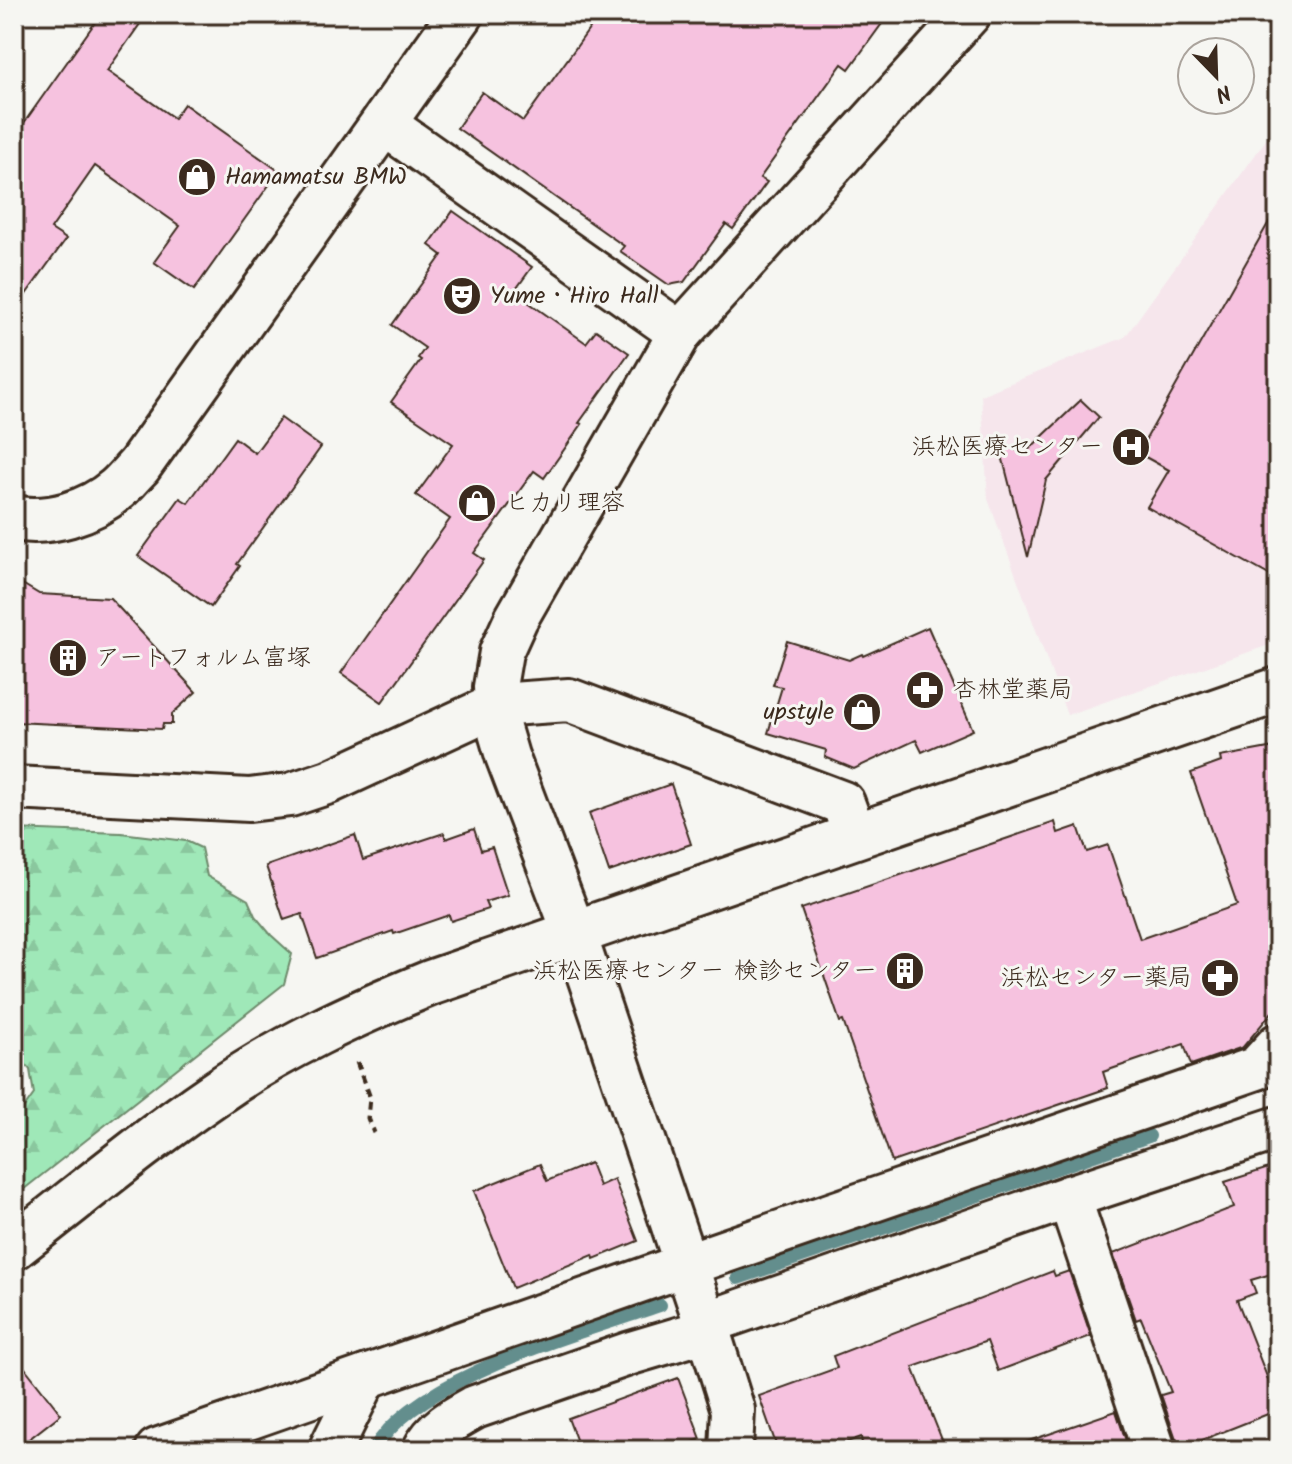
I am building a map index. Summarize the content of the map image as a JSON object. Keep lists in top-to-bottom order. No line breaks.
{"places":{"shop":["Hamamatsu BMW","ヒカリ理容","upstyle"],"theatre":["Yume・Hiro Hall"],"hospital":["浜松医療センター"],"building":["アートフォルム富塚","浜松医療センター 検診センター"],"pharmacy":["杏林堂薬局","浜松センター薬局"]},"north":"bottom right"}
